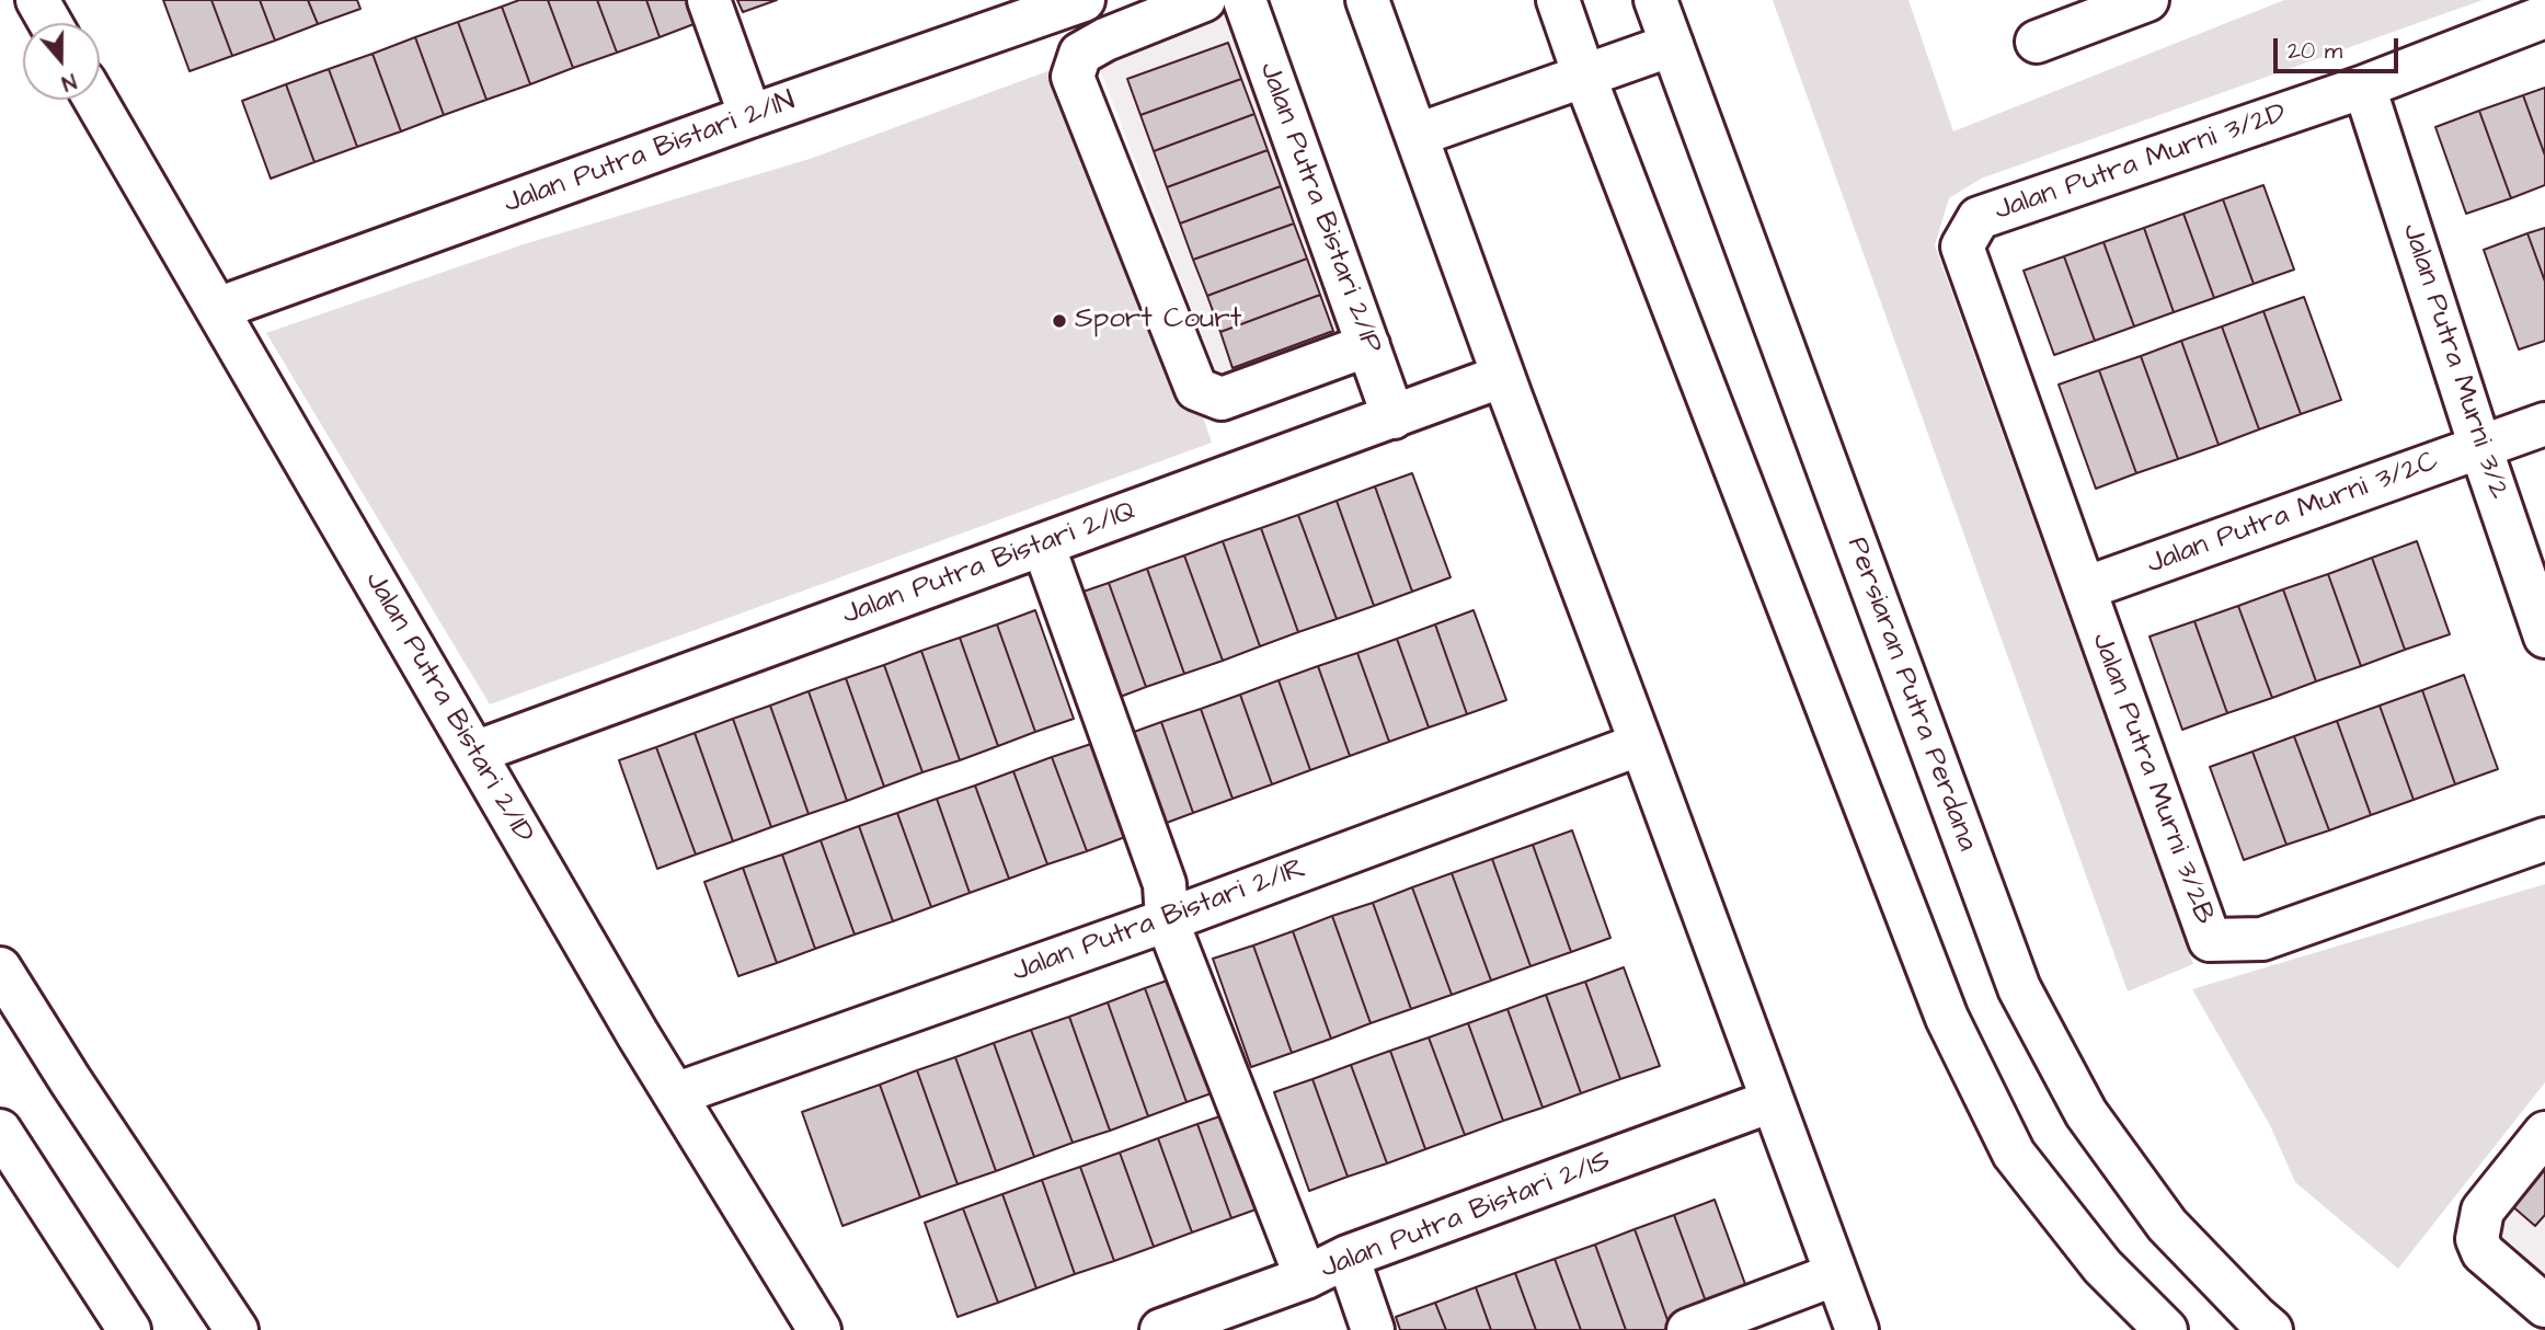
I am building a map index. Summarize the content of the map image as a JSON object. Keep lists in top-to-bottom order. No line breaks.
{"streets":{"main road":["Jalan Putra Bistari 2/1N","Jalan Putra Murni 3/2D","Jalan Putra Bistari 2/1P","Jalan Putra Murni 3/2","Jalan Putra Murni 3/2C","Jalan Putra Bistari 2/1Q","Persiaran Putra Perdana","Jalan Putra Bistari 2/1D","Jalan Putra Murni 3/2B","Jalan Putra Bistari 2/1R","Jalan Putra Bistari 2/1S"]},"crossings":[["Jalan Putra Bistari 2/1N","Jalan Putra Bistari 2/1D"],["Jalan Putra Murni 3/2D","Jalan Putra Murni 3/2"],["Jalan Putra Murni 3/2D","Jalan Putra Murni 3/2C"],["Jalan Putra Murni 3/2D","Jalan Putra Murni 3/2B"],["Jalan Putra Bistari 2/1P","Jalan Putra Bistari 2/1Q"],["Jalan Putra Murni 3/2","Jalan Putra Murni 3/2C"],["Jalan Putra Murni 3/2C","Jalan Putra Murni 3/2B"],["Jalan Putra Bistari 2/1Q","Jalan Putra Bistari 2/1D"],["Jalan Putra Bistari 2/1D","Jalan Putra Bistari 2/1R"]],"places":["Sport Court"],"scale_bar":"20 m","north":"bottom"}
